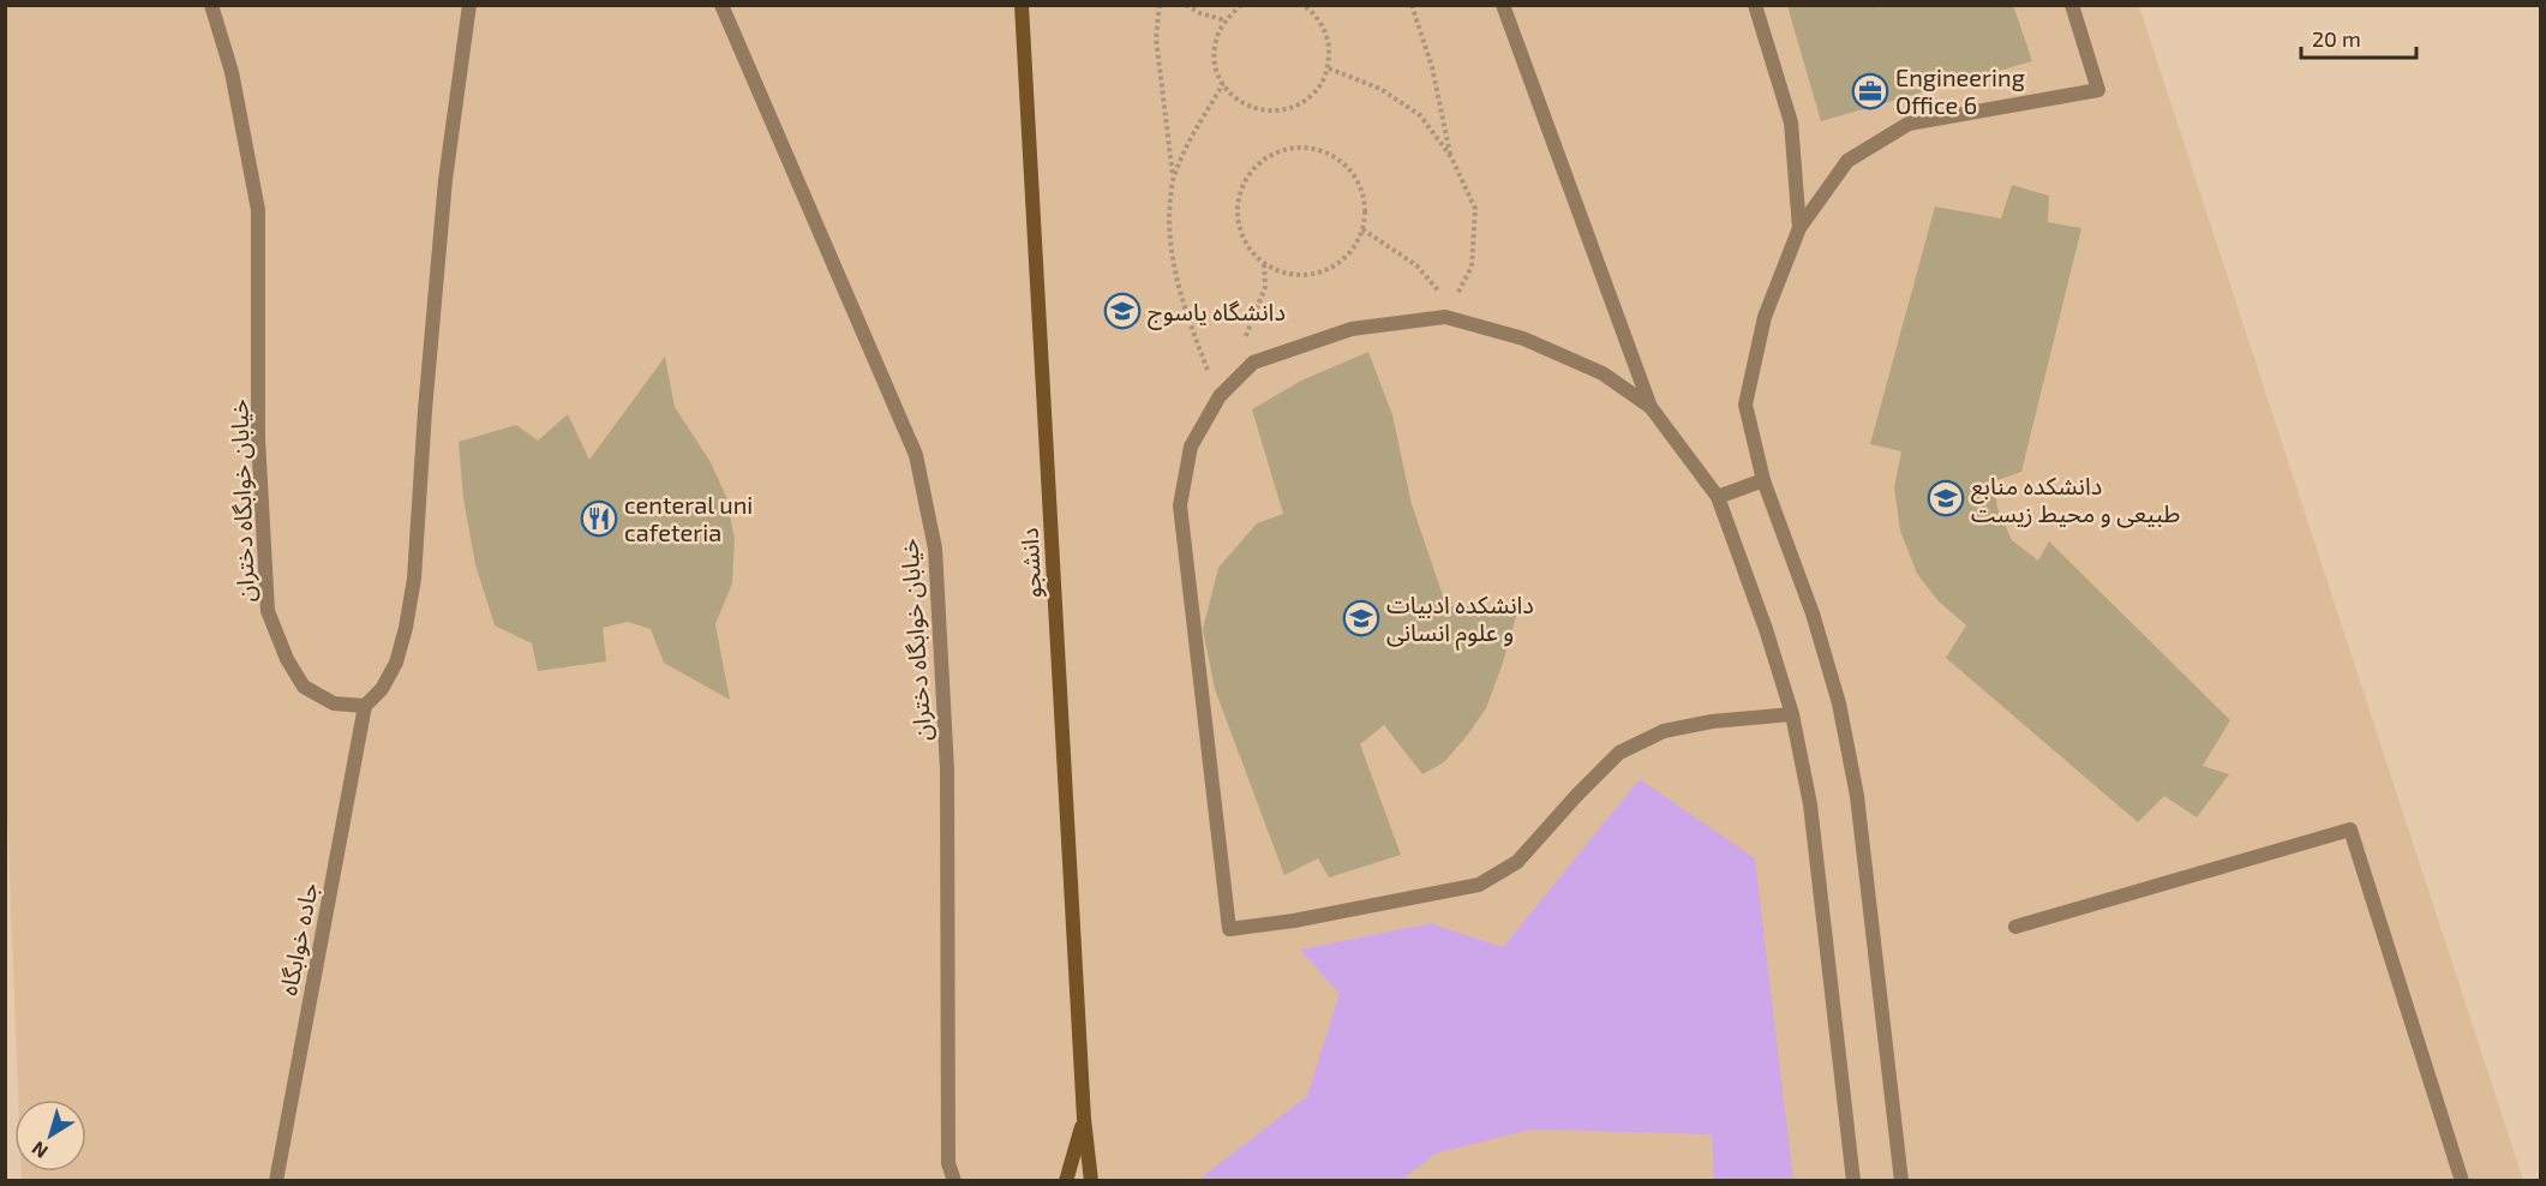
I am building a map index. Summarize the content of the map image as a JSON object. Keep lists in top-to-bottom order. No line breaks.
{"streets":{"street":["خیابان خوابگاه دختران","دانشجو","جاده خوابگاه"]},"crossings":[["خیابان خوابگاه دختران","جاده خوابگاه"]],"places":{"office":["Engineering Office 6"],"school or university":["دانشگاه یاسوج","دانشکده منابع طبیعی و محیط زیست","دانشکده ادبیات و علوم انسانی"],"restaurant":["centeral uni cafeteria"]},"scale_bar":"20 m","north":"bottom left"}
